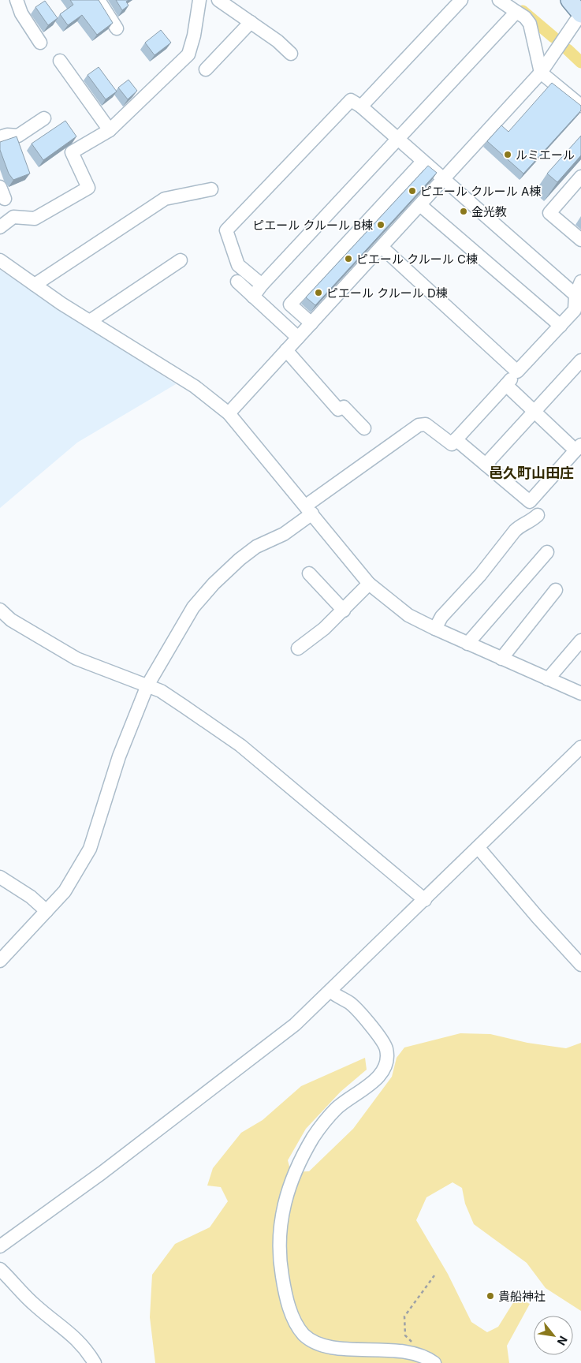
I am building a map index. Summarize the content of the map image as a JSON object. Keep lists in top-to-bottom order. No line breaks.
{"districts":["邑久町山田庄"],"places":["ルミエール","ピエール クルール A棟","金光教","ピエール クルール B棟","ピエール クルール C棟","ピエール クルール D棟","貴船神社"],"north":"bottom right"}
